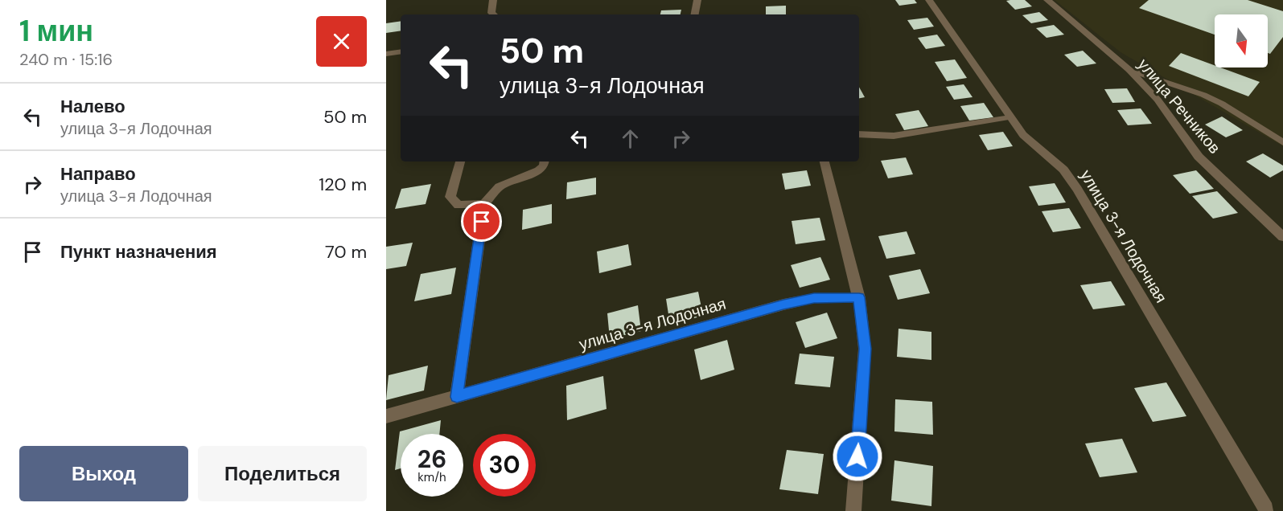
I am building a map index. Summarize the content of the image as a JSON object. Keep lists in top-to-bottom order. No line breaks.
{"streets":{"street":["улица Речников","улица 3-я Лодочная"]},"north":"bottom","page":{"heading":["1 мин","240 m · 15:16"],"turn":["50 m","улица 3-я Лодочная"],"list":[{"name":"Налево","note":"улица 3-я Лодочная","value":"50 m"},{"name":"Направо","note":"улица 3-я Лодочная","value":"120 m"},{"name":"Пункт назначения","value":"70 m"}],"speed":"26 km/h","limit":"30","buttons":["Выход","Поделиться"]}}
